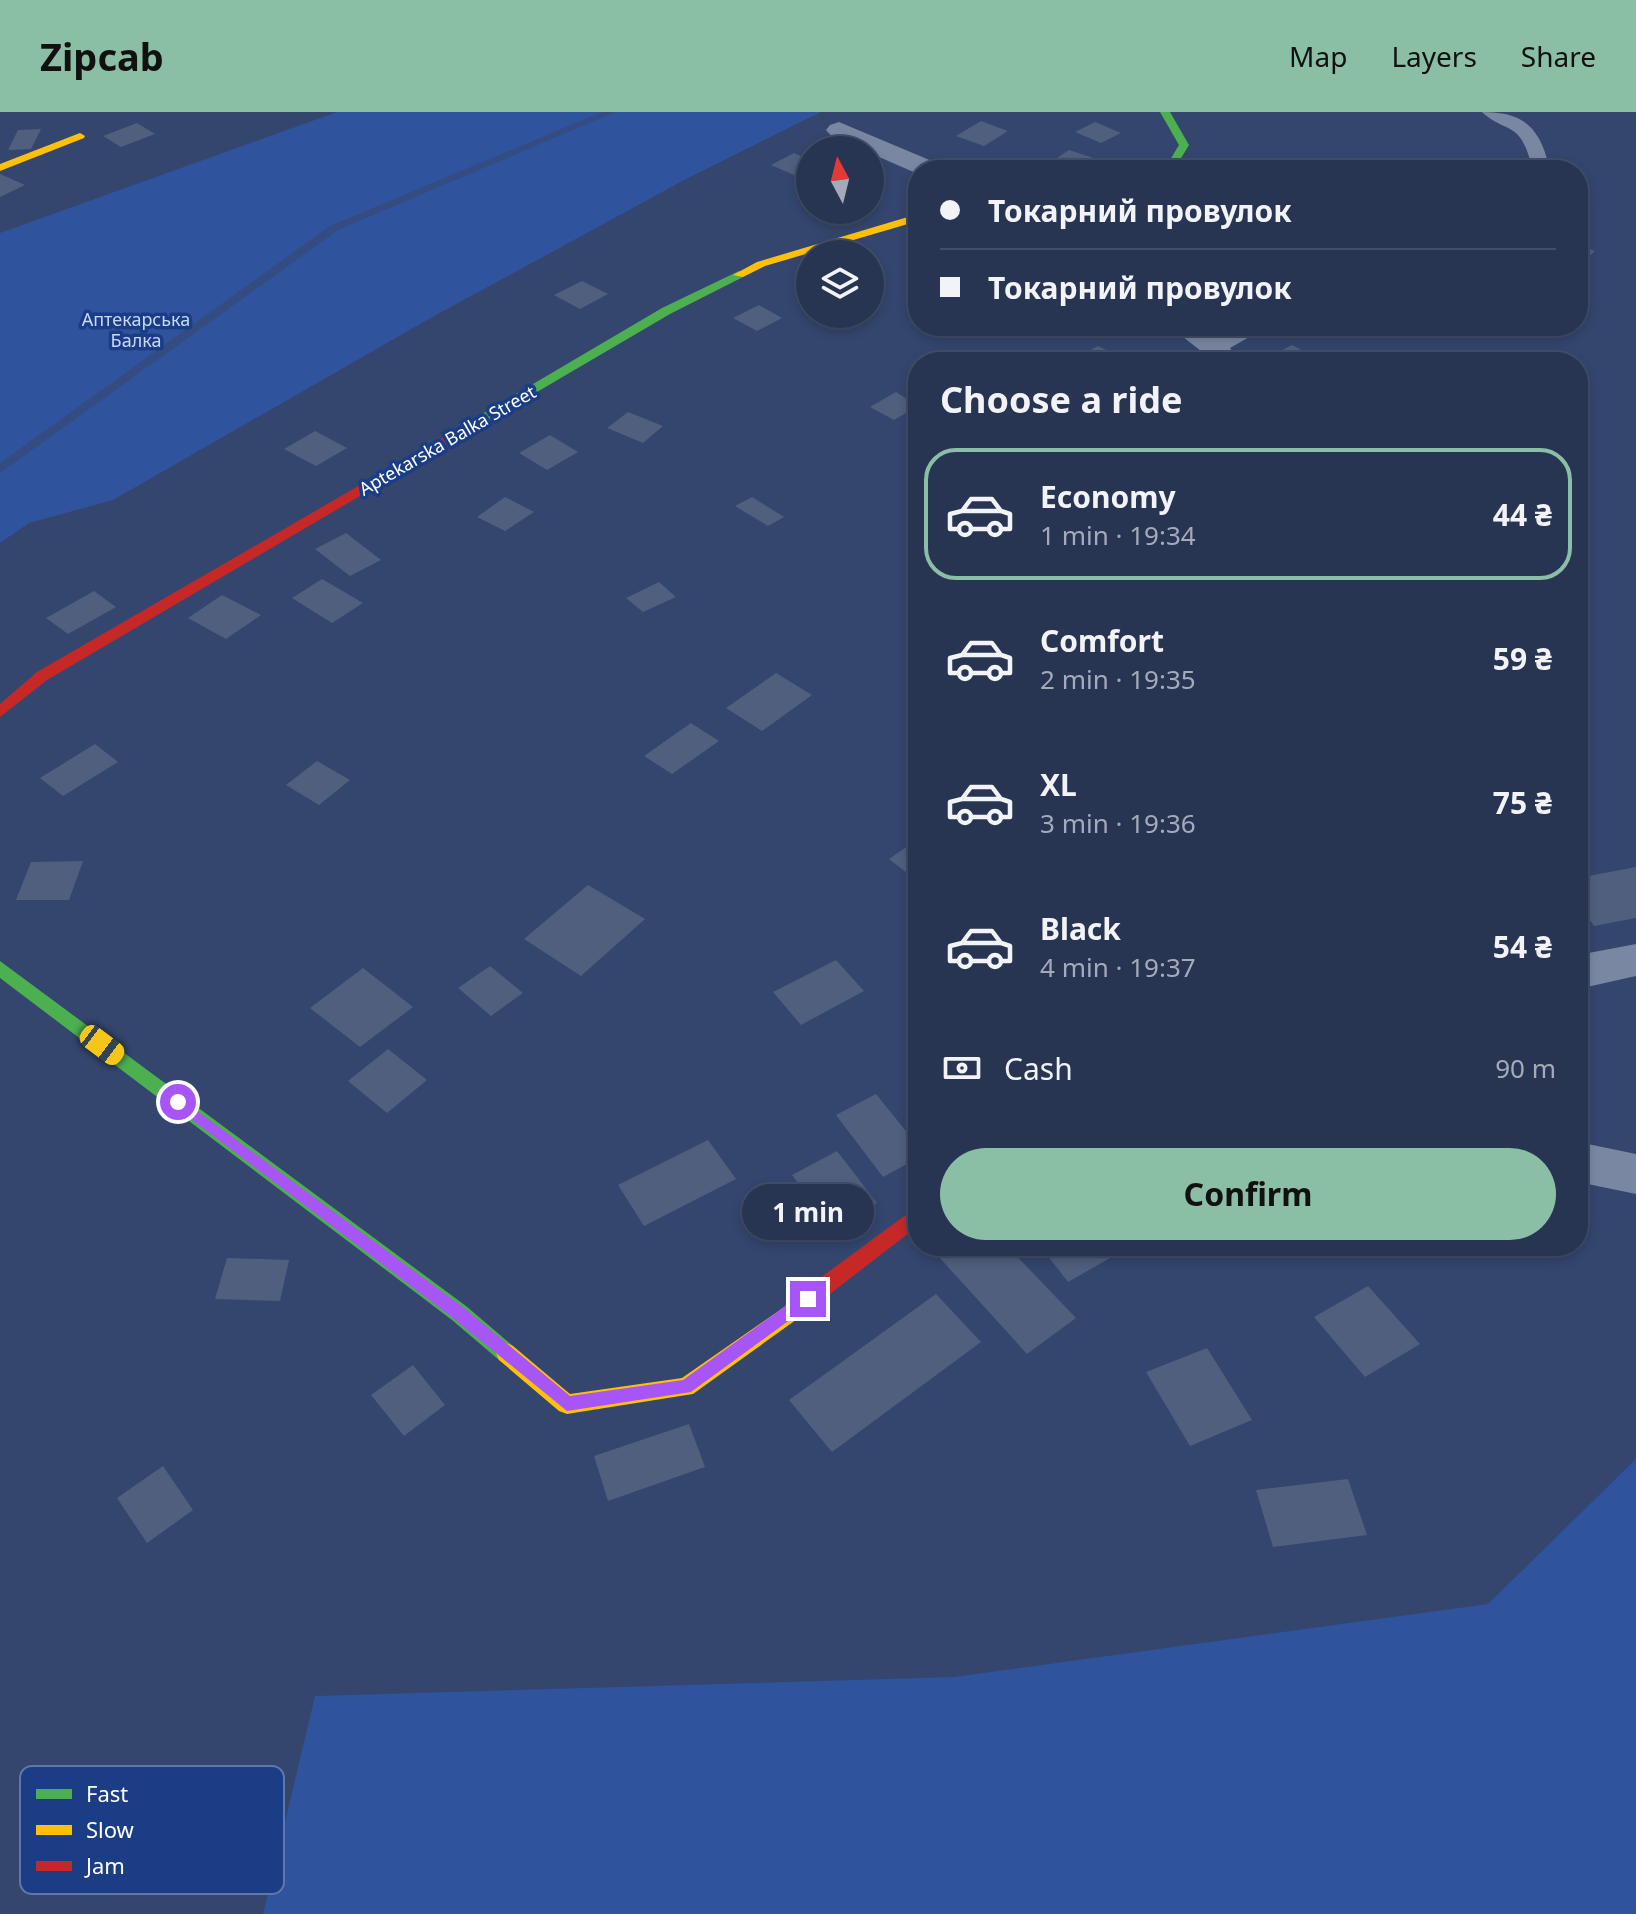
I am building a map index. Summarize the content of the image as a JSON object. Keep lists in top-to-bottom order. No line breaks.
{"streets":{"street":["Aptekarska Balka Street"]},"parks":["Аптекарська Балка"],"legend":["Fast","Slow","Jam"],"north":"top","page":{"header":"Zipcab","nav":["Map","Layers","Share"],"banner":["Токарний провулок","Токарний провулок"],"heading":"Choose a ride","list":[{"name":"Economy","note":"1 min · 19:34","value":"44 ₴"},{"name":"Comfort","note":"2 min · 19:35","value":"59 ₴"},{"name":"XL","note":"3 min · 19:36","value":"75 ₴"},{"name":"Black","note":"4 min · 19:37","value":"54 ₴"}],"pay":["Cash","90 m"],"buttons":"Confirm","bubble":"1 min"}}
